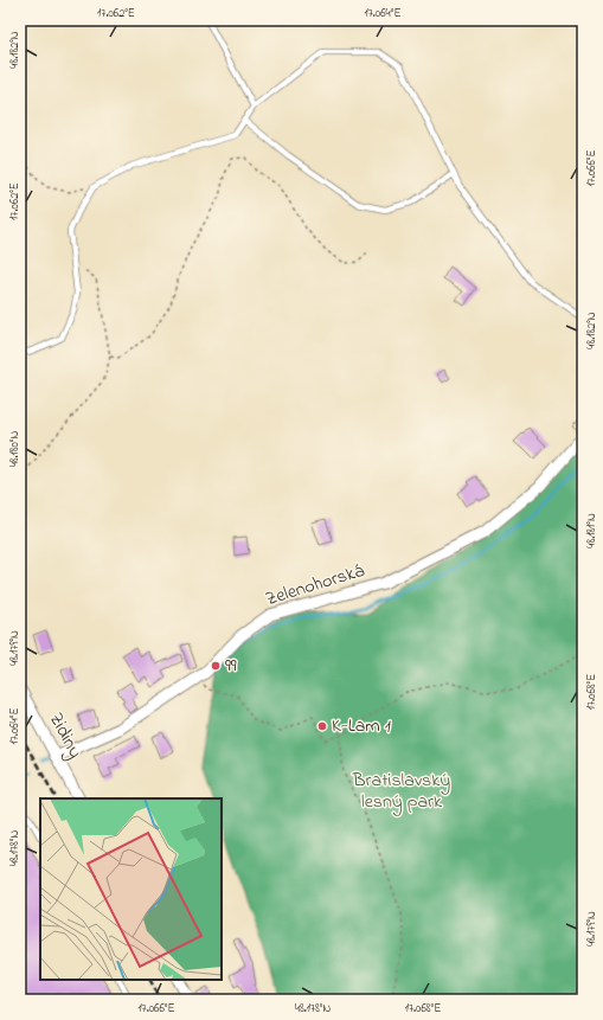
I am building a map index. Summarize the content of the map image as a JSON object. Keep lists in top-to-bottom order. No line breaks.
{"streets":{"street":["Zelenohorská","Zidiny"]},"crossings":[["Zelenohorská","Zidiny"]],"parks":["Bratislavský lesný park"],"places":["99","K-Lam 1"],"coordinates":["17.062°E","17.064°E","48.182°N","17.066°E","48.180°N","48.181°N","48.179°N","17.068°E","48.178°N"]}
